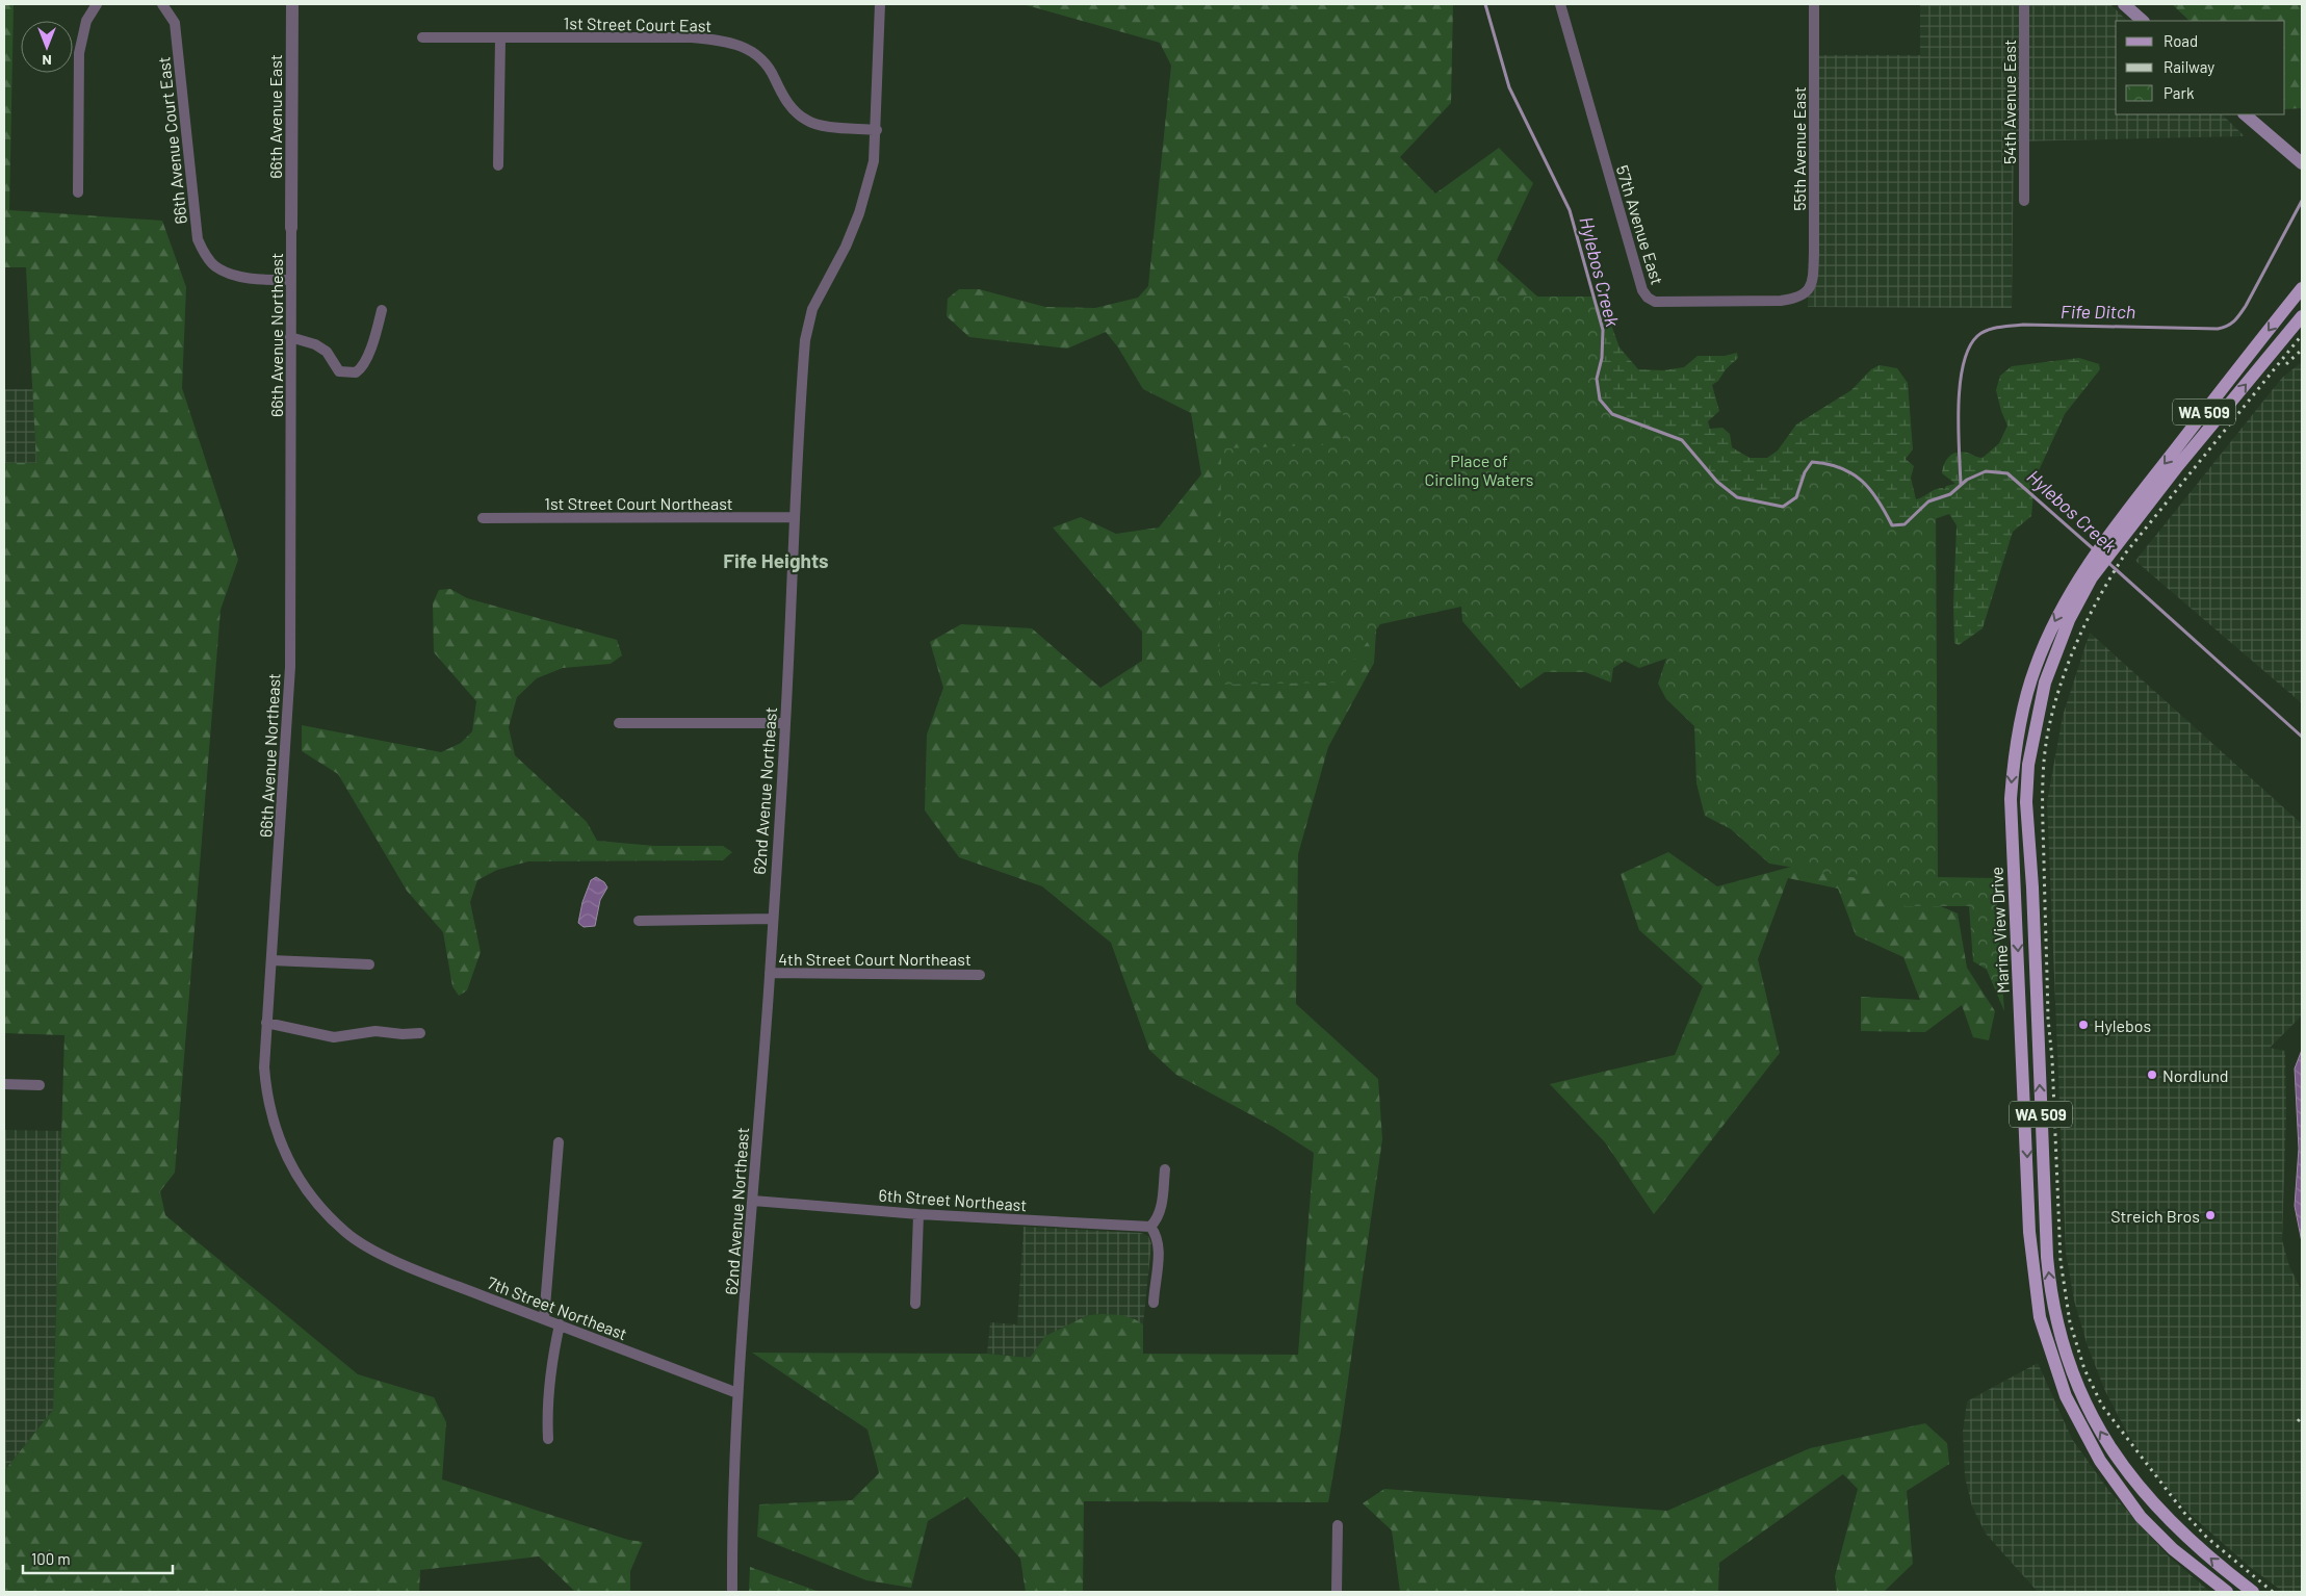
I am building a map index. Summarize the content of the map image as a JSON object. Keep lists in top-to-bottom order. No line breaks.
{"streets":{"main road":["WA 509","Marine View Drive"],"street":["1st Street Court East","54th Avenue East","66th Avenue East","66th Avenue Court East","55th Avenue East","57th Avenue East","66th Avenue Northeast","1st Street Court Northeast","62nd Avenue Northeast","4th Street Court Northeast","6th Street Northeast","7th Street Northeast"]},"crossings":[["1st Street Court East","62nd Avenue Northeast"],["66th Avenue East","66th Avenue Northeast"],["66th Avenue Court East","66th Avenue Northeast"],["55th Avenue East","57th Avenue East"],["66th Avenue Northeast","7th Street Northeast"],["1st Street Court Northeast","62nd Avenue Northeast"],["62nd Avenue Northeast","4th Street Court Northeast"],["62nd Avenue Northeast","6th Street Northeast"],["62nd Avenue Northeast","7th Street Northeast"]],"districts":["Fife Heights"],"water":["Hylebos Creek","Fife Ditch"],"parks":["Place of Circling Waters"],"places":["Hylebos","Nordlund","Streich Bros"],"legend":["Road","Railway","Park"],"scale_bar":"100 m","north":"bottom"}
